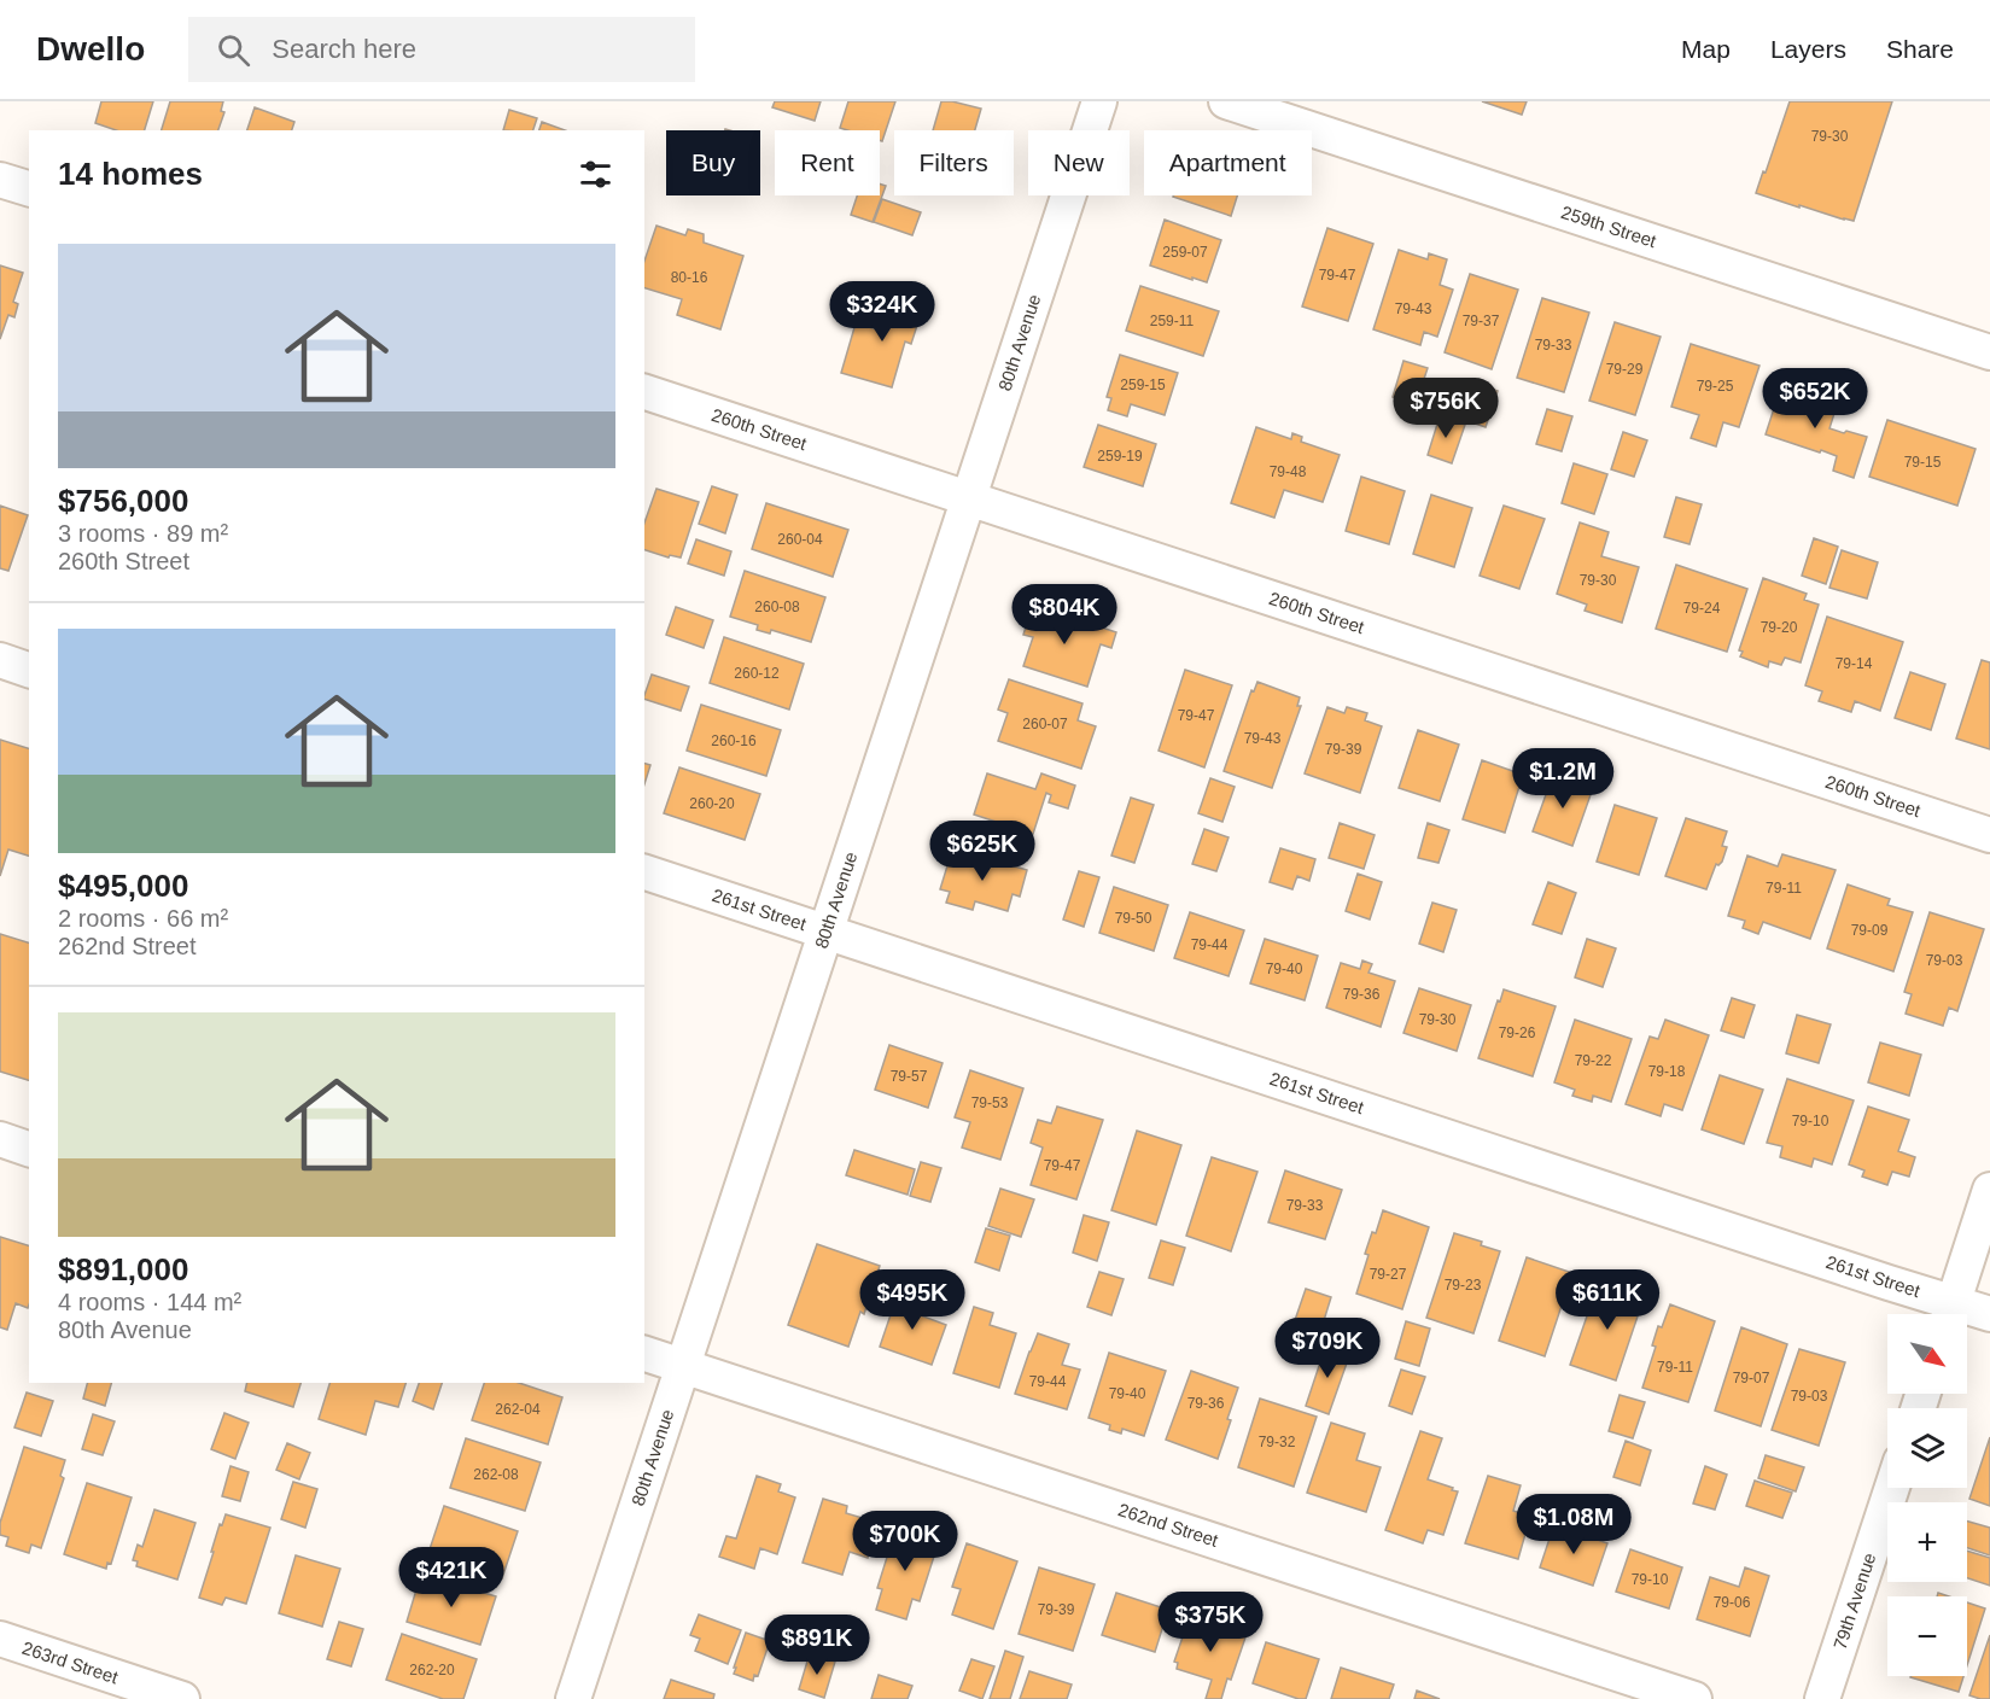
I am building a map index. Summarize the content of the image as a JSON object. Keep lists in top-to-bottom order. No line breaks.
{"streets":{"street":["259th Street","80th Avenue","260th Street","261st Street","262nd Street","79th Avenue","263rd Street"]},"crossings":[["80th Avenue","260th Street"],["80th Avenue","261st Street"],["80th Avenue","262nd Street"]],"house_numbers":["79-30","259-07","79-47","80-16","79-43","259-11","79-37","79-33","79-29","259-15","79-25","259-19","79-15","79-48","260-04","79-30","260-08","79-24","79-20","79-14","260-12","79-47","260-07","79-43","260-16","79-39","260-20","79-11","79-50","79-09","79-44","79-03","79-40","79-36","79-30","79-26","79-22","79-18","79-57","79-53","79-10","79-47","79-33","79-27","79-23","79-11","79-07","79-44","79-40","79-03","79-36","262-04","79-32","262-08","79-10","79-06","79-39","262-20"],"north":"bottom right","page":{"header":"Dwello","search":"Search here","nav":["Map","Layers","Share"],"chip":["Buy","Rent","Filters","New","Apartment"],"heading":"14 homes","list":[{"name":"$756,000","note":"3 rooms · 89 m² · 260th Street"},{"name":"$495,000","note":"2 rooms · 66 m² · 262nd Street"},{"name":"$891,000","note":"4 rooms · 144 m² · 80th Avenue"}],"price":["$324K","$652K","$756K","$804K","$1.2M","$625K","$495K","$611K","$709K","$1.08M","$700K","$421K","$375K","$891K"],"map_buttons":["+","−"]}}
